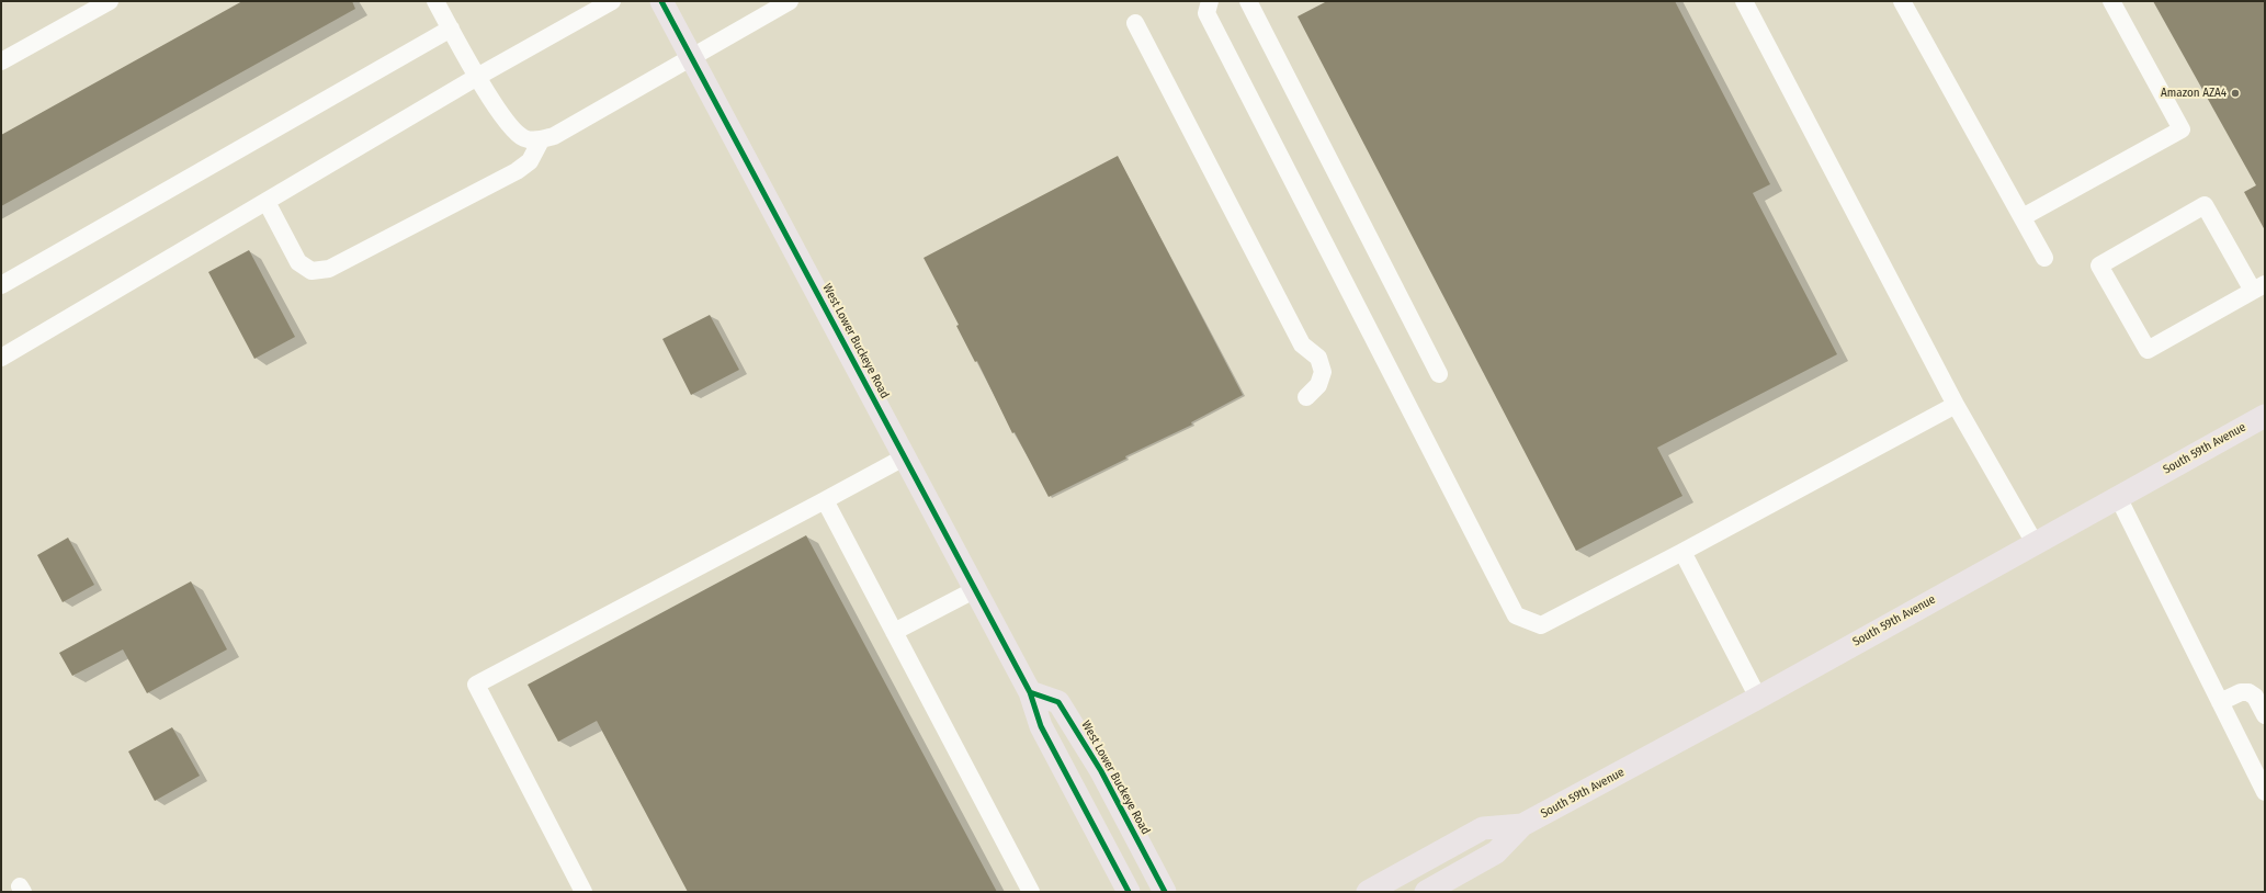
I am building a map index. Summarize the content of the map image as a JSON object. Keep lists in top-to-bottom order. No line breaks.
{"streets":{"main road":["West Lower Buckeye Road","South 59th Avenue"]},"places":["Amazon AZA4"]}
